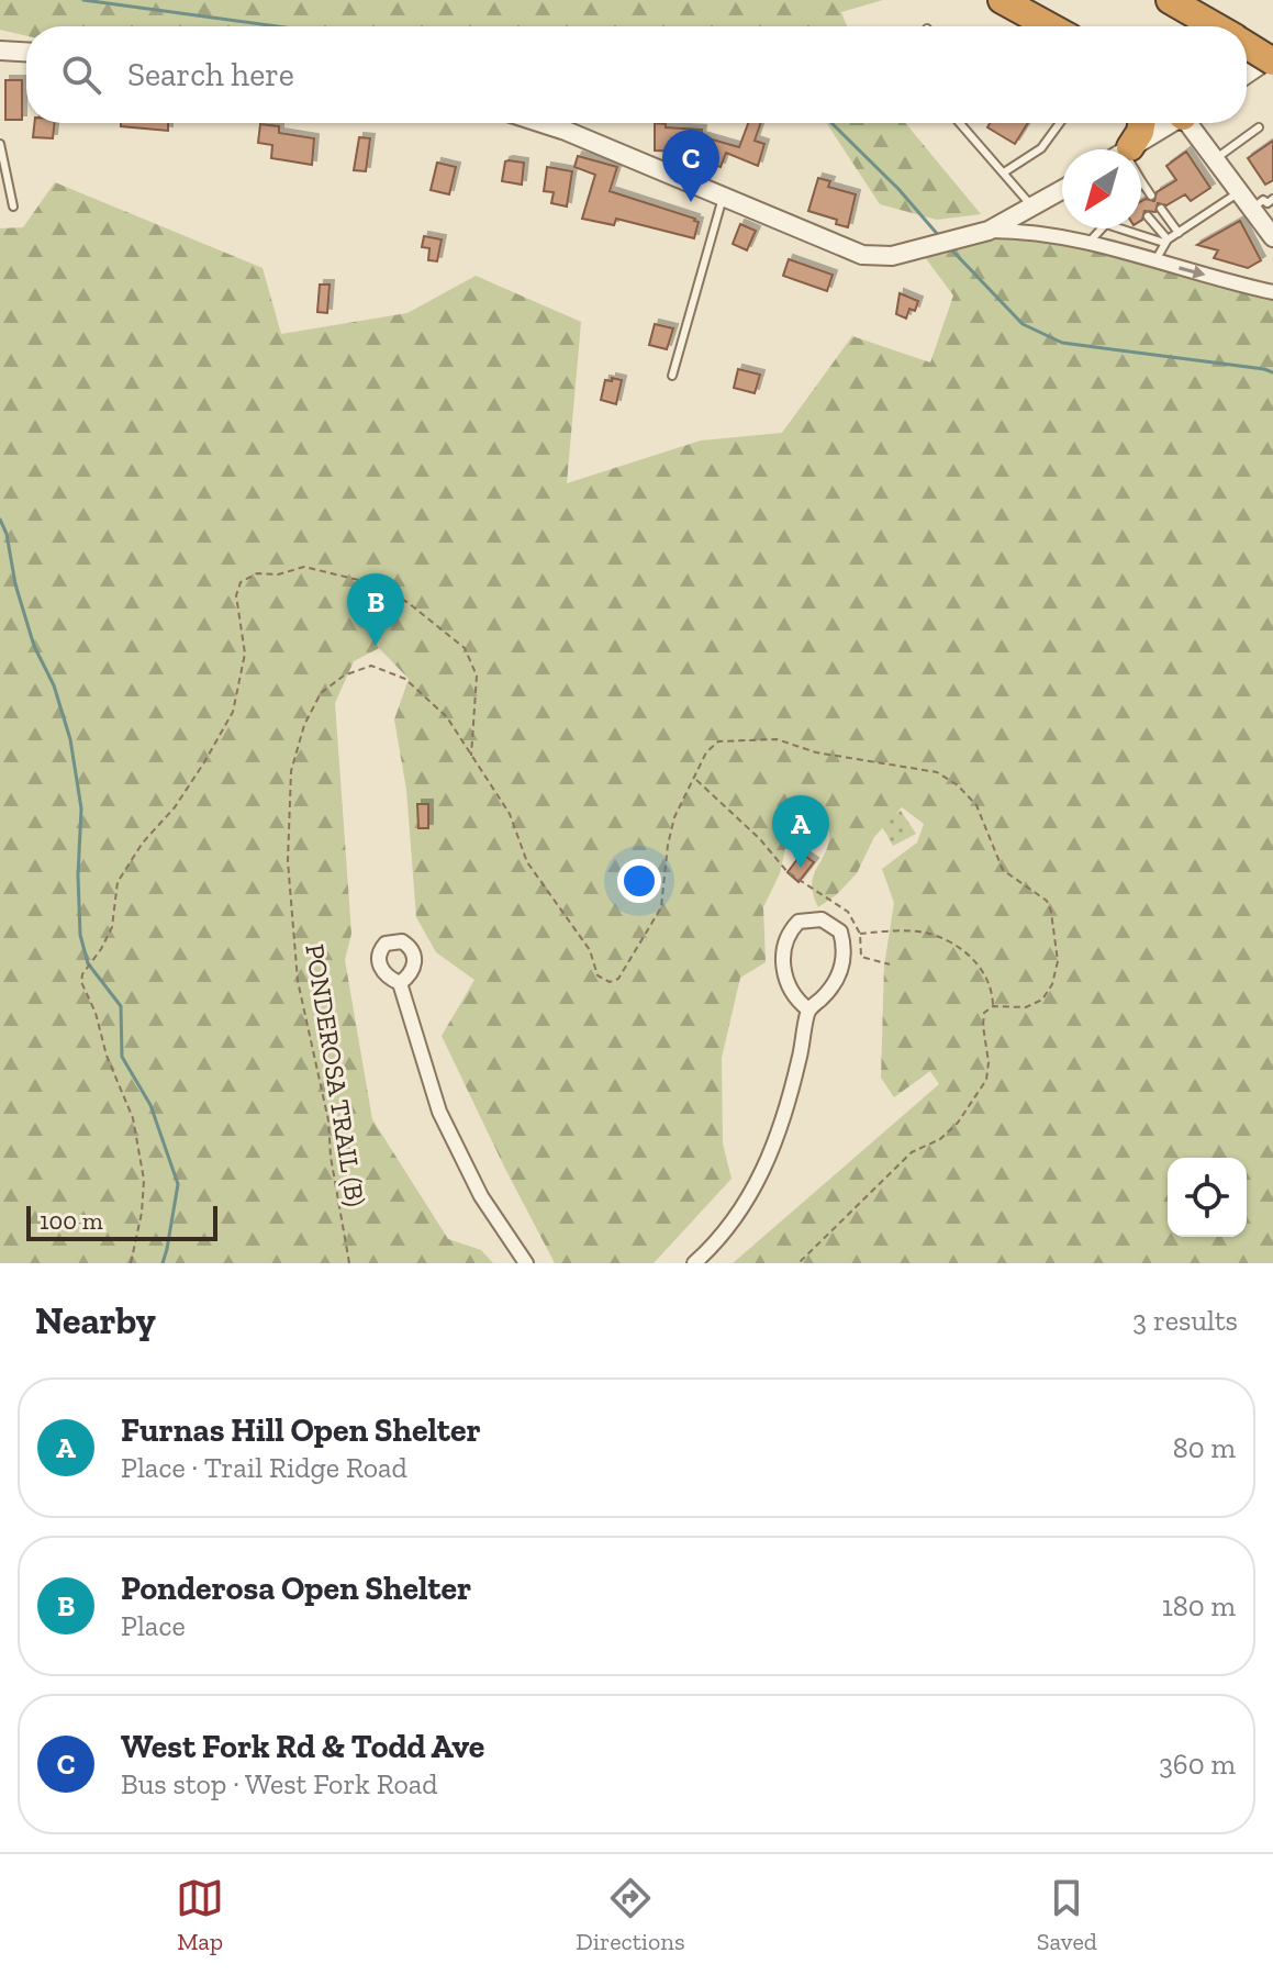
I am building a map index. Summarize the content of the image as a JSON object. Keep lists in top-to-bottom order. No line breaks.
{"streets":{"path":["PONDEROSA TRAIL (B)"]},"scale_bar":"100 m","north":"bottom left","page":{"search":"Search here","pins":["C","B","A"],"scale":"100 m","heading":["Nearby","3 results"],"list":[{"mark":"A","name":"Furnas Hill Open Shelter","note":"Place · Trail Ridge Road","value":"80 m"},{"mark":"B","name":"Ponderosa Open Shelter","note":"Place","value":"180 m"},{"mark":"C","name":"West Fork Rd & Todd Ave","note":"Bus stop · West Fork Road","value":"360 m"}],"nav":["Map","Directions","Saved"]}}
